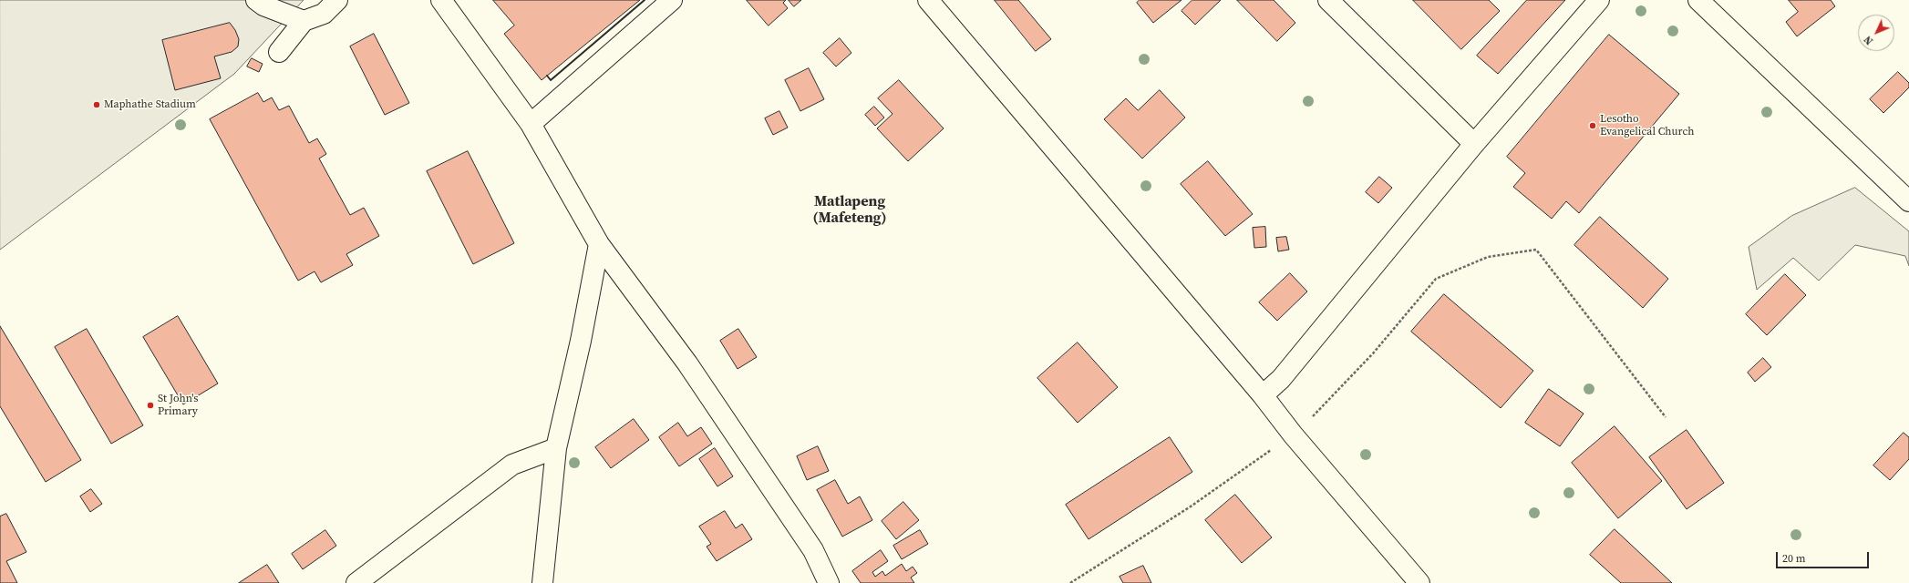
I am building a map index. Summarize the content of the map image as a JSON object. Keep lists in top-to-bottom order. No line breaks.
{"districts":["Matlapeng (Mafeteng)"],"places":["Maphathe Stadium","Lesotho Evangelical Church","St John's Primary"],"scale_bar":"20 m","north":"bottom left"}
